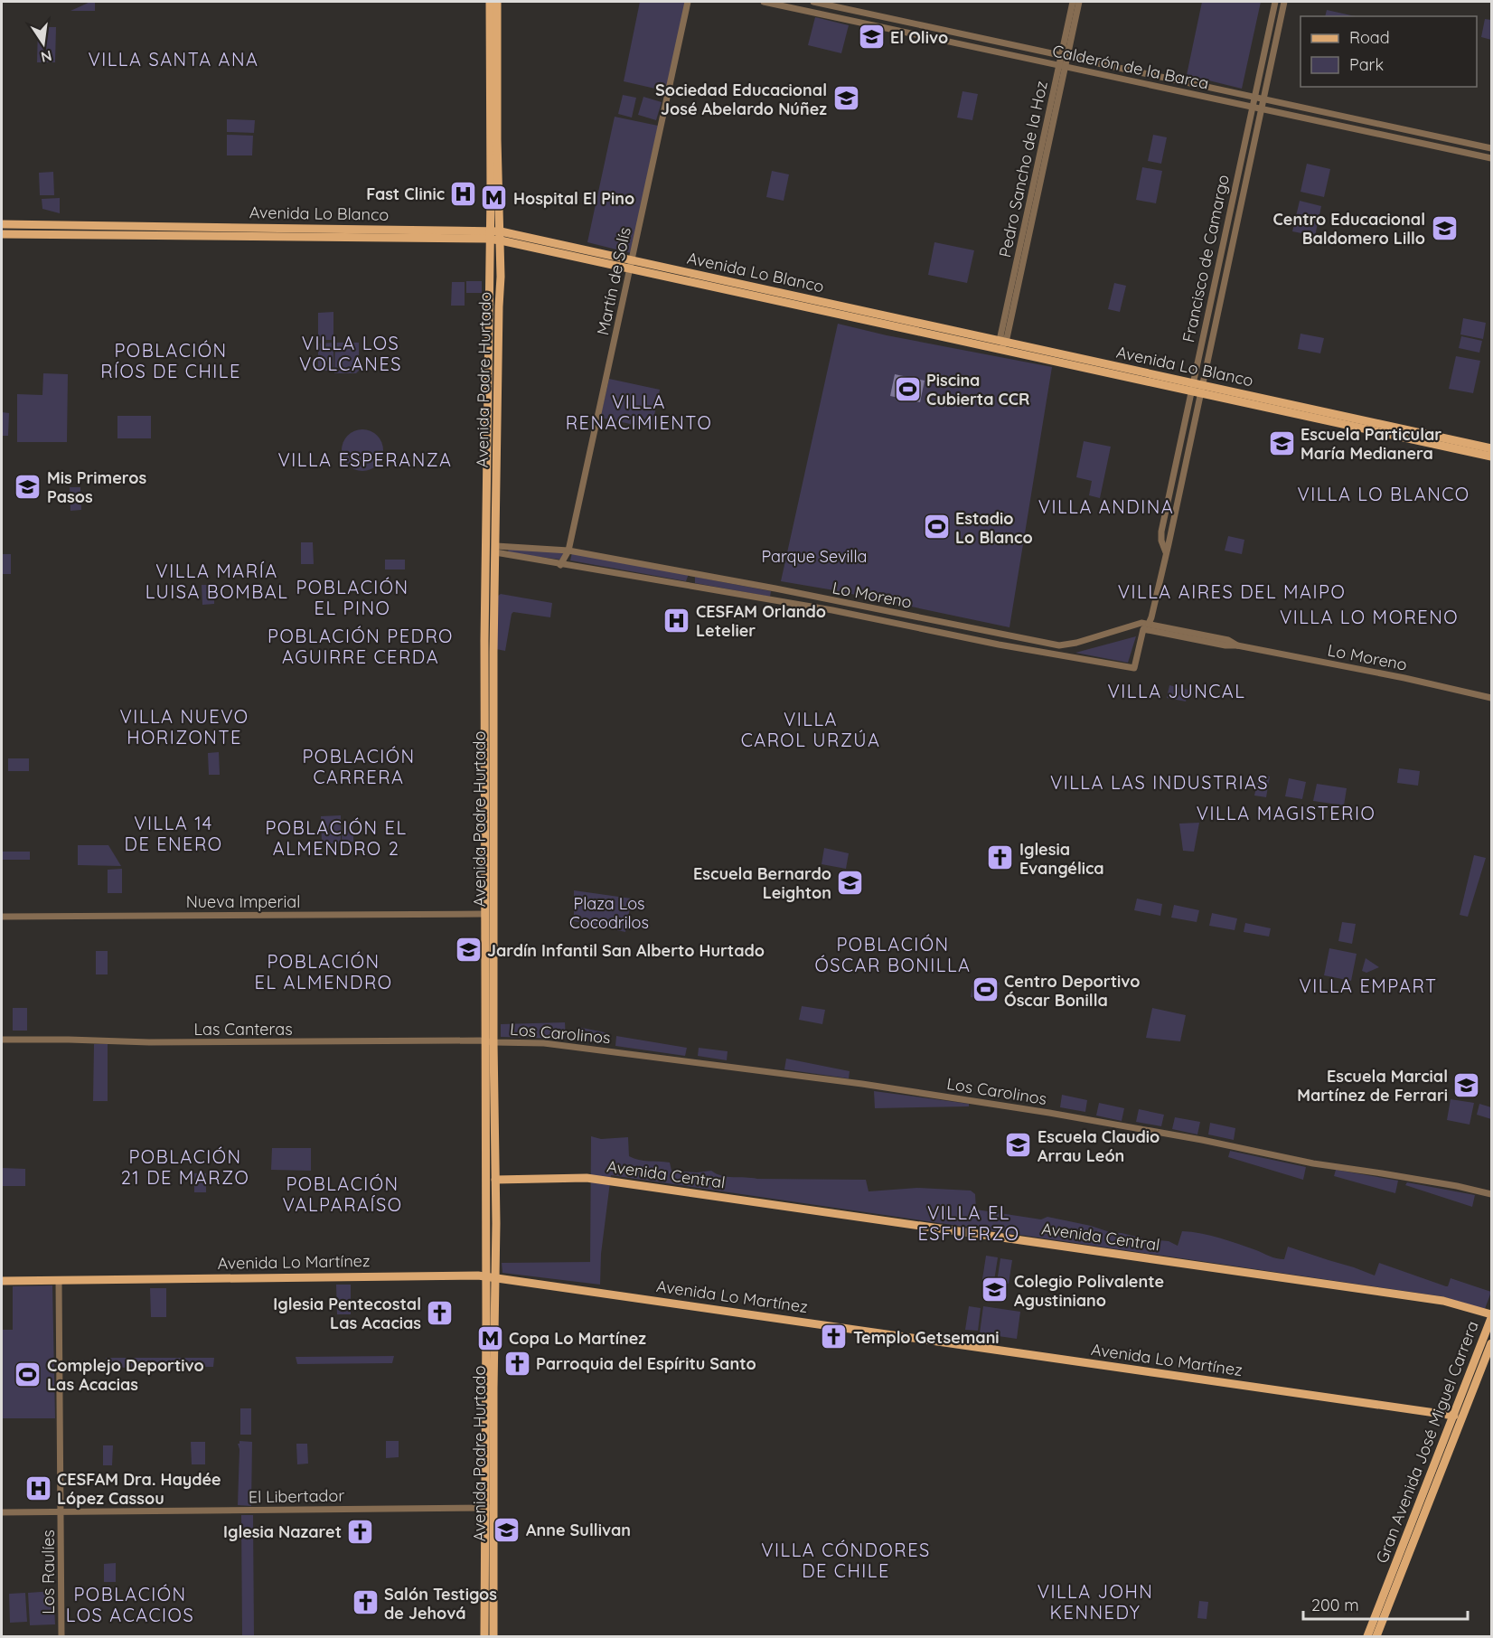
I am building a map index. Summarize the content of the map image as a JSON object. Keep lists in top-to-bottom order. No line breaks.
{"streets":{"main road":["Avenida Lo Blanco","Avenida Padre Hurtado","Avenida Central","Avenida Lo Martínez","Gran Avenida José Miguel Carrera"],"street":["Calderón de la Barca","Pedro Sancho de la Hoz","Francisco de Camargo","Martín de Solís","Lo Moreno","Nueva Imperial","Las Canteras","Los Carolinos","El Libertador","Los Raulíes"]},"crossings":[["Calderón de la Barca","Pedro Sancho de la Hoz"],["Calderón de la Barca","Francisco de Camargo"],["Pedro Sancho de la Hoz","Avenida Lo Blanco"],["Avenida Lo Blanco","Francisco de Camargo"],["Avenida Lo Blanco","Martín de Solís"],["Avenida Lo Blanco","Avenida Padre Hurtado"],["Francisco de Camargo","Lo Moreno"],["Martín de Solís","Lo Moreno"],["Avenida Padre Hurtado","Lo Moreno"],["Avenida Padre Hurtado","Nueva Imperial"],["Avenida Padre Hurtado","Las Canteras"],["Avenida Padre Hurtado","Los Carolinos"],["Avenida Padre Hurtado","Avenida Central"],["Avenida Padre Hurtado","Avenida Lo Martínez"],["Avenida Padre Hurtado","El Libertador"],["Las Canteras","Los Carolinos"],["Avenida Central","Gran Avenida José Miguel Carrera"],["Avenida Lo Martínez","Gran Avenida José Miguel Carrera"],["Avenida Lo Martínez","Los Raulíes"],["El Libertador","Los Raulíes"]],"districts":["VILLA SANTA ANA","VILLA LOS VOLCANES","POBLACIÓN RÍOS DE CHILE","VILLA RENACIMIENTO","VILLA ESPERANZA","VILLA LO BLANCO","VILLA ANDINA","VILLA MARÍA LUISA BOMBAL","POBLACIÓN EL PINO","VILLA AIRES DEL MAIPO","VILLA LO MORENO","POBLACIÓN PEDRO AGUIRRE CERDA","VILLA JUNCAL","VILLA NUEVO HORIZONTE","VILLA CAROL URZÚA","POBLACIÓN CARRERA","VILLA LAS INDUSTRIAS","VILLA MAGISTERIO","VILLA 14 DE ENERO","POBLACIÓN EL ALMENDRO 2","POBLACIÓN ÓSCAR BONILLA","POBLACIÓN EL ALMENDRO","VILLA EMPART","POBLACIÓN 21 DE MARZO","POBLACIÓN VALPARAÍSO","VILLA EL ESFUERZO","VILLA CÓNDORES DE CHILE","VILLA JOHN KENNEDY","POBLACIÓN LOS ACACIOS"],"parks":["Parque Sevilla","Plaza Los Cocodrilos"],"places":{"school or university":["El Olivo","Sociedad Educacional José Abelardo Núñez","Centro Educacional Baldomero Lillo","Escuela Particular María Medianera","Mis Primeros Pasos","Escuela Bernardo Leighton","Jardín Infantil San Alberto Hurtado","Escuela Marcial Martínez de Ferrari","Escuela Claudio Arrau León","Colegio Polivalente Agustiniano","Anne Sullivan"],"hospital":["Fast Clinic","CESFAM Orlando Letelier","CESFAM Dra. Haydée López Cassou"],"metro station":["Hospital El Pino","Copa Lo Martínez"],"sports":["Piscina Cubierta CCR","Estadio Lo Blanco","Centro Deportivo Óscar Bonilla","Complejo Deportivo Las Acacias"],"church":["Iglesia Evangélica","Iglesia Pentecostal Las Acacias","Templo Getsemani","Parroquia del Espíritu Santo","Iglesia Nazaret","Salón Testigos de Jehová"]},"legend":["Road","Park"],"scale_bar":"200 m","north":"bottom"}
